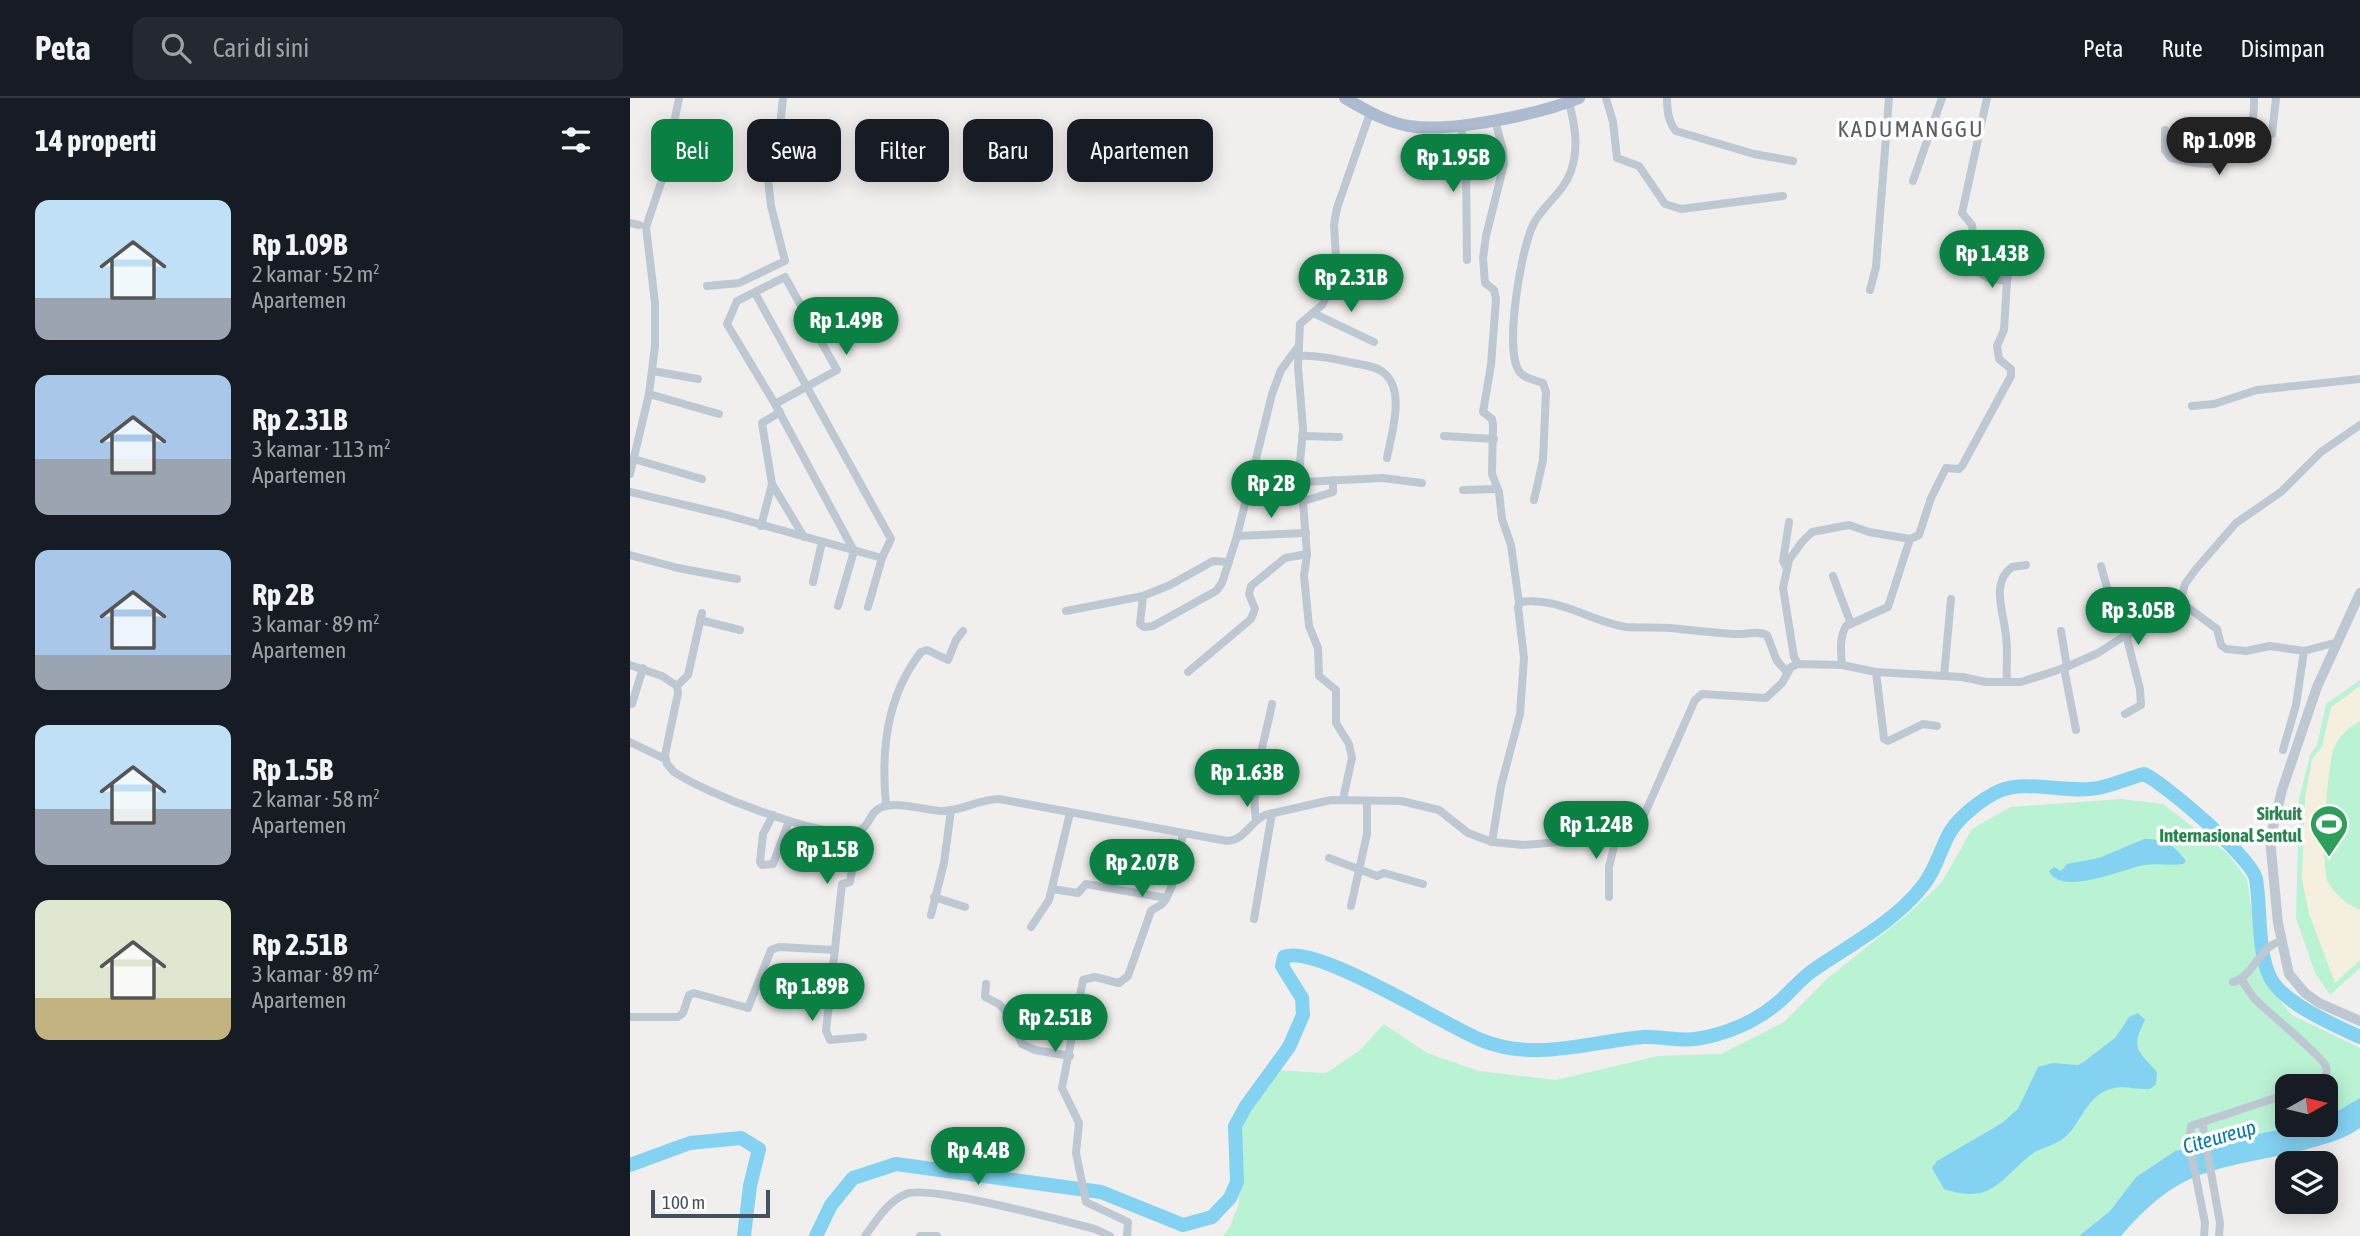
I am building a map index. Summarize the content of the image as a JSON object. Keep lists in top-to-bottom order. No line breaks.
{"districts":["KADUMANGGU"],"water":["Citeureup"],"places":{"sports":["Sirkuit Internasional Sentul"]},"scale_bar":"100 m","north":"right","page":{"header":"Peta","search":"Cari di sini","nav":["Peta","Rute","Disimpan"],"heading":"14 properti","price":["Rp 1.09B","Rp 1.95B","Rp 1.43B","Rp 2.31B","Rp 1.49B","Rp 2B","Rp 3.05B","Rp 1.63B","Rp 1.24B","Rp 1.5B","Rp 2.07B","Rp 1.89B","Rp 2.51B","Rp 4.4B"],"chip":["Beli","Sewa","Filter","Baru","Apartemen"],"list":[{"name":"Rp 1.09B","note":"2 kamar · 52 m² · Apartemen"},{"name":"Rp 2.31B","note":"3 kamar · 113 m² · Apartemen"},{"name":"Rp 2B","note":"3 kamar · 89 m² · Apartemen"},{"name":"Rp 1.5B","note":"2 kamar · 58 m² · Apartemen"},{"name":"Rp 2.51B","note":"3 kamar · 89 m² · Apartemen"}],"scale":"100 m"}}
